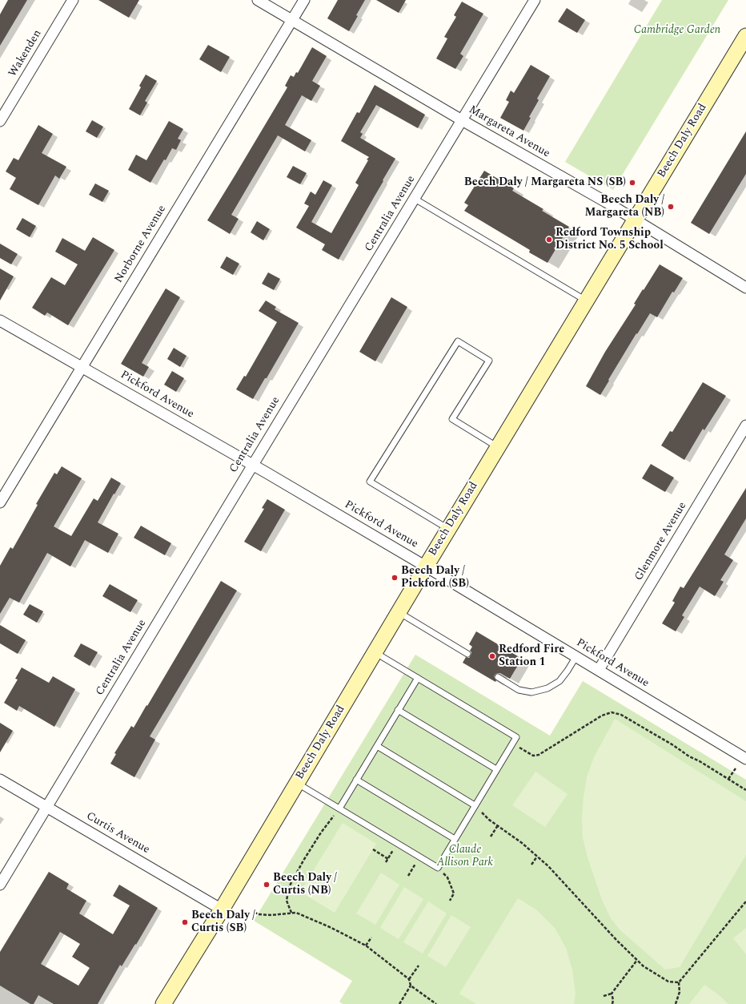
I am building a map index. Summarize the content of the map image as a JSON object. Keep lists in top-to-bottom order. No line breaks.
{"streets":{"main road":["Beech Daly Road"],"street":["Wakenden","Margareta Avenue","Centralia Avenue","Norborne Avenue","Pickford Avenue","Glenmore Avenue","Curtis Avenue"]},"crossings":[["Margareta Avenue","Beech Daly Road"],["Margareta Avenue","Centralia Avenue"],["Margareta Avenue","Norborne Avenue"],["Beech Daly Road","Pickford Avenue"],["Beech Daly Road","Curtis Avenue"],["Centralia Avenue","Pickford Avenue"],["Centralia Avenue","Curtis Avenue"],["Norborne Avenue","Pickford Avenue"],["Pickford Avenue","Glenmore Avenue"]],"parks":["Cambridge Garden","Claude Allison Park"],"places":["Beech Daly / Margareta NS (SB)","Beech Daly / Margareta (NB)","Redford Township District No. 5 School","Beech Daly / Pickford (SB)","Redford Fire Station 1","Beech Daly / Curtis (NB)","Beech Daly / Curtis (SB)"]}
